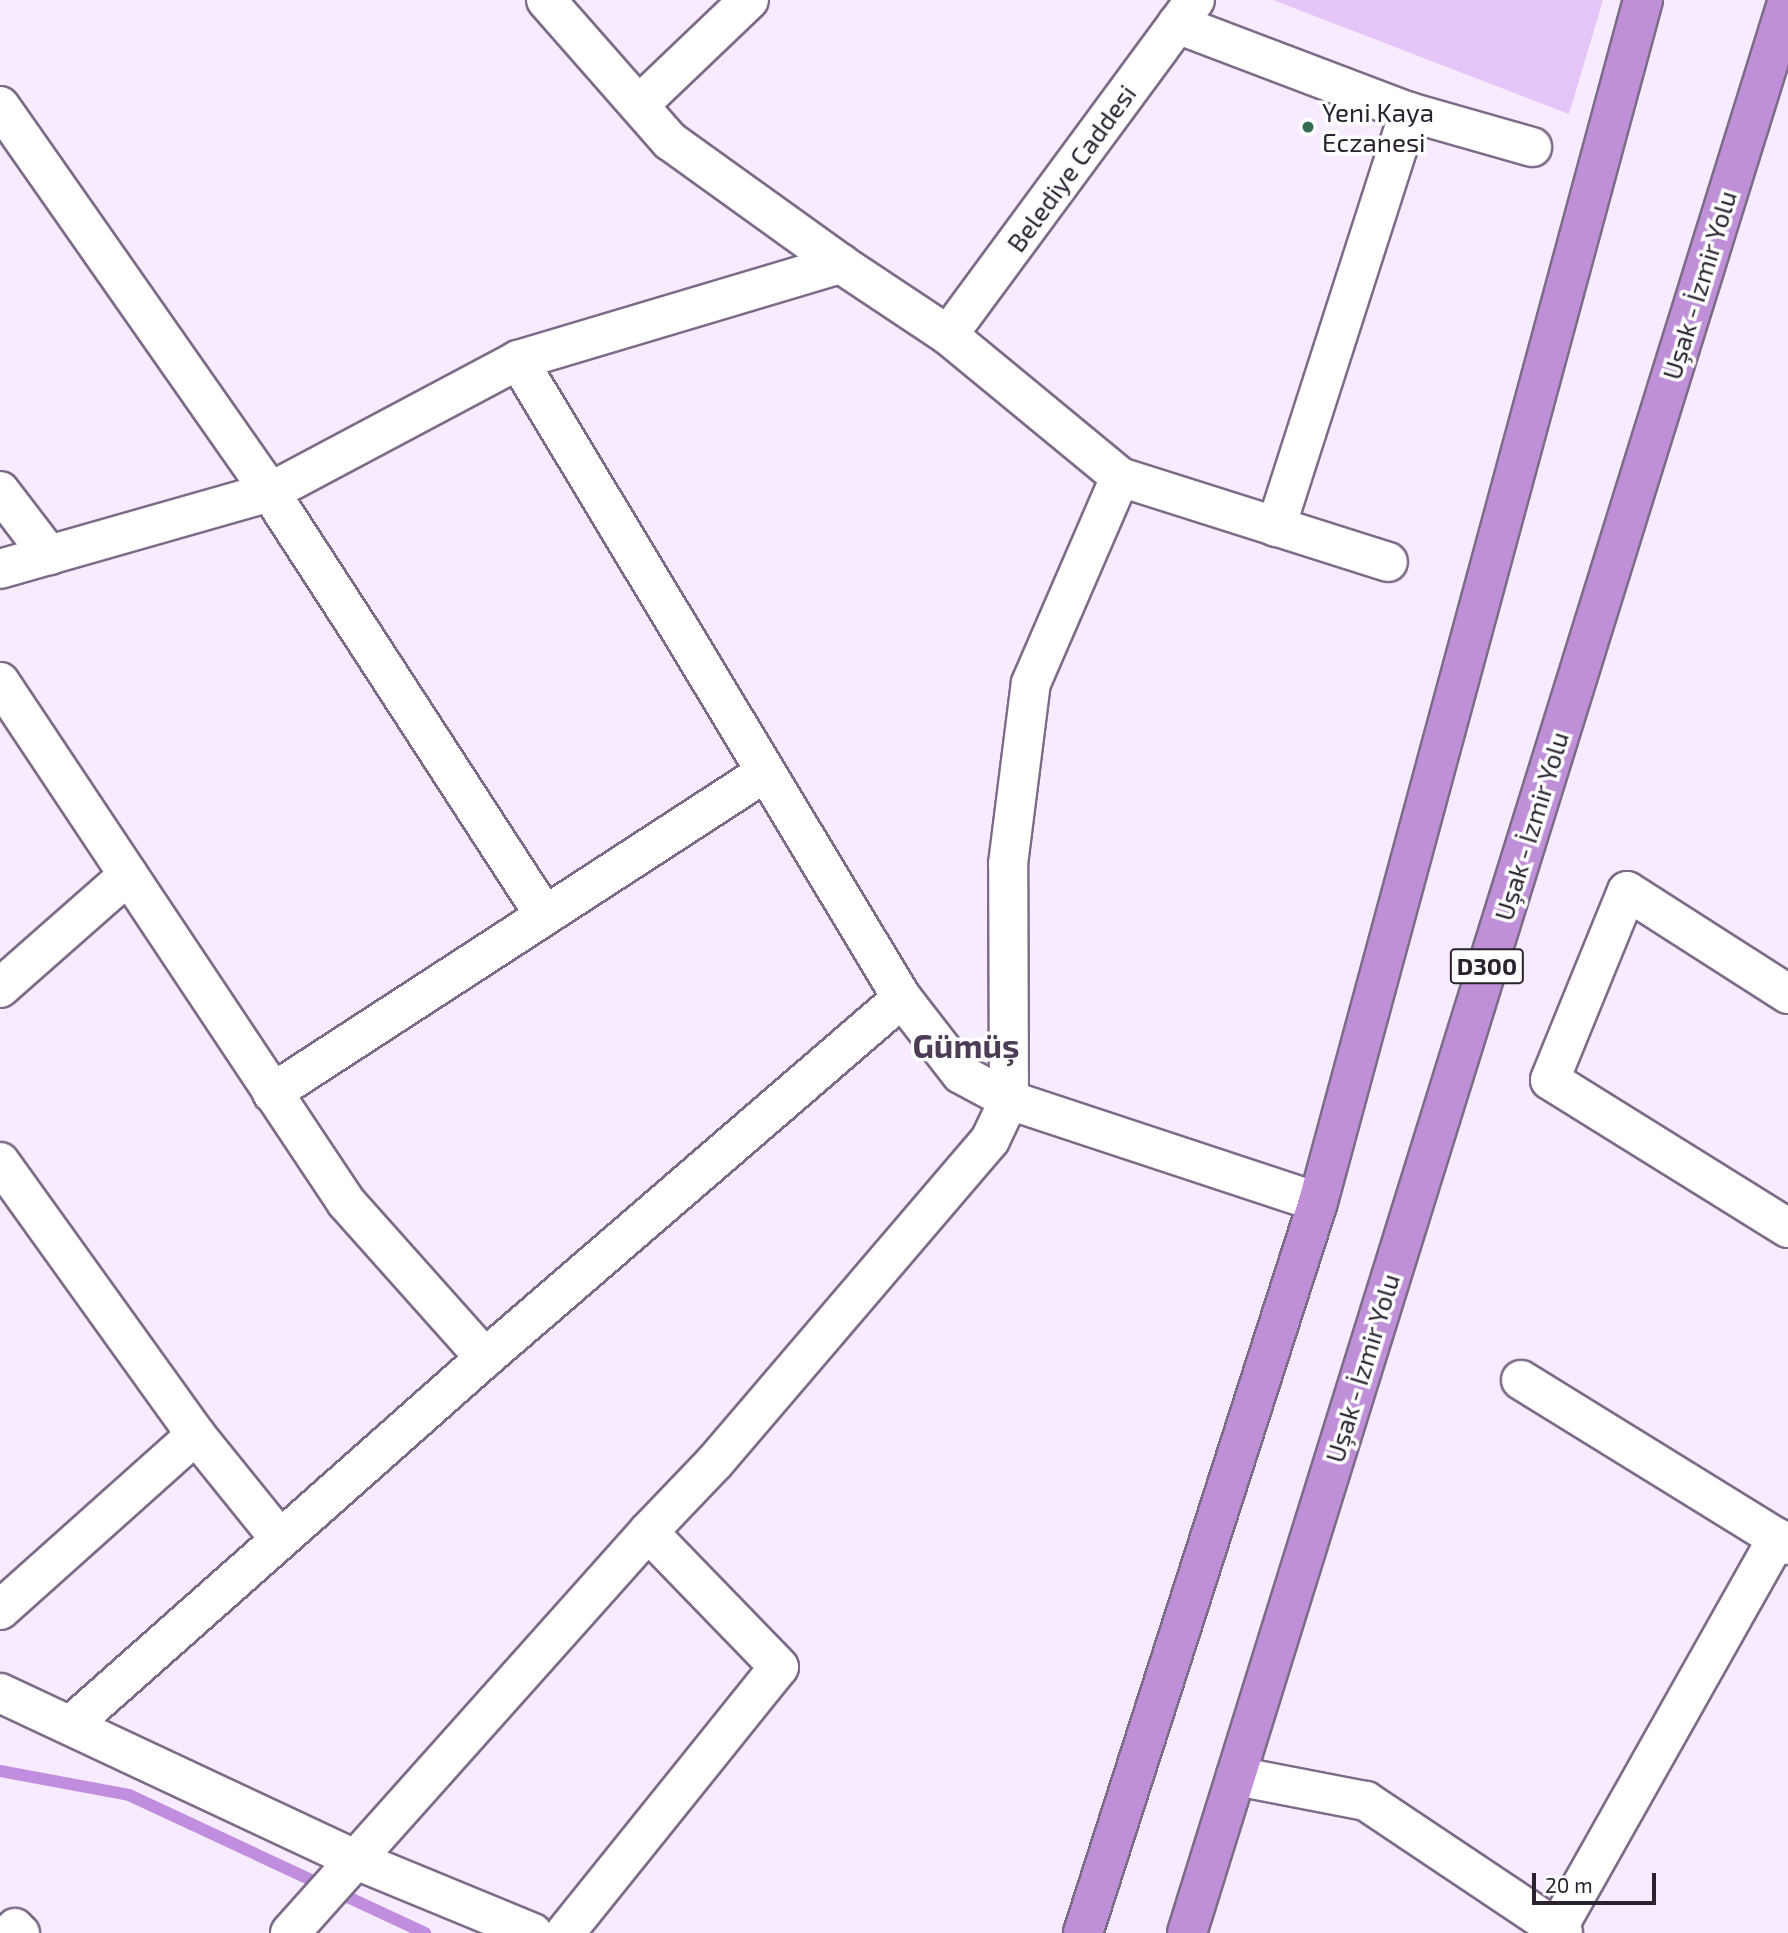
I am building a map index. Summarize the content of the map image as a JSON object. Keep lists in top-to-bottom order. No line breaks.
{"streets":{"highway":["Uşak - İzmir Yolu","D300"],"street":["Belediye Caddesi"]},"districts":["Gümüş"],"places":["Yeni Kaya Eczanesi"],"scale_bar":"20 m"}
